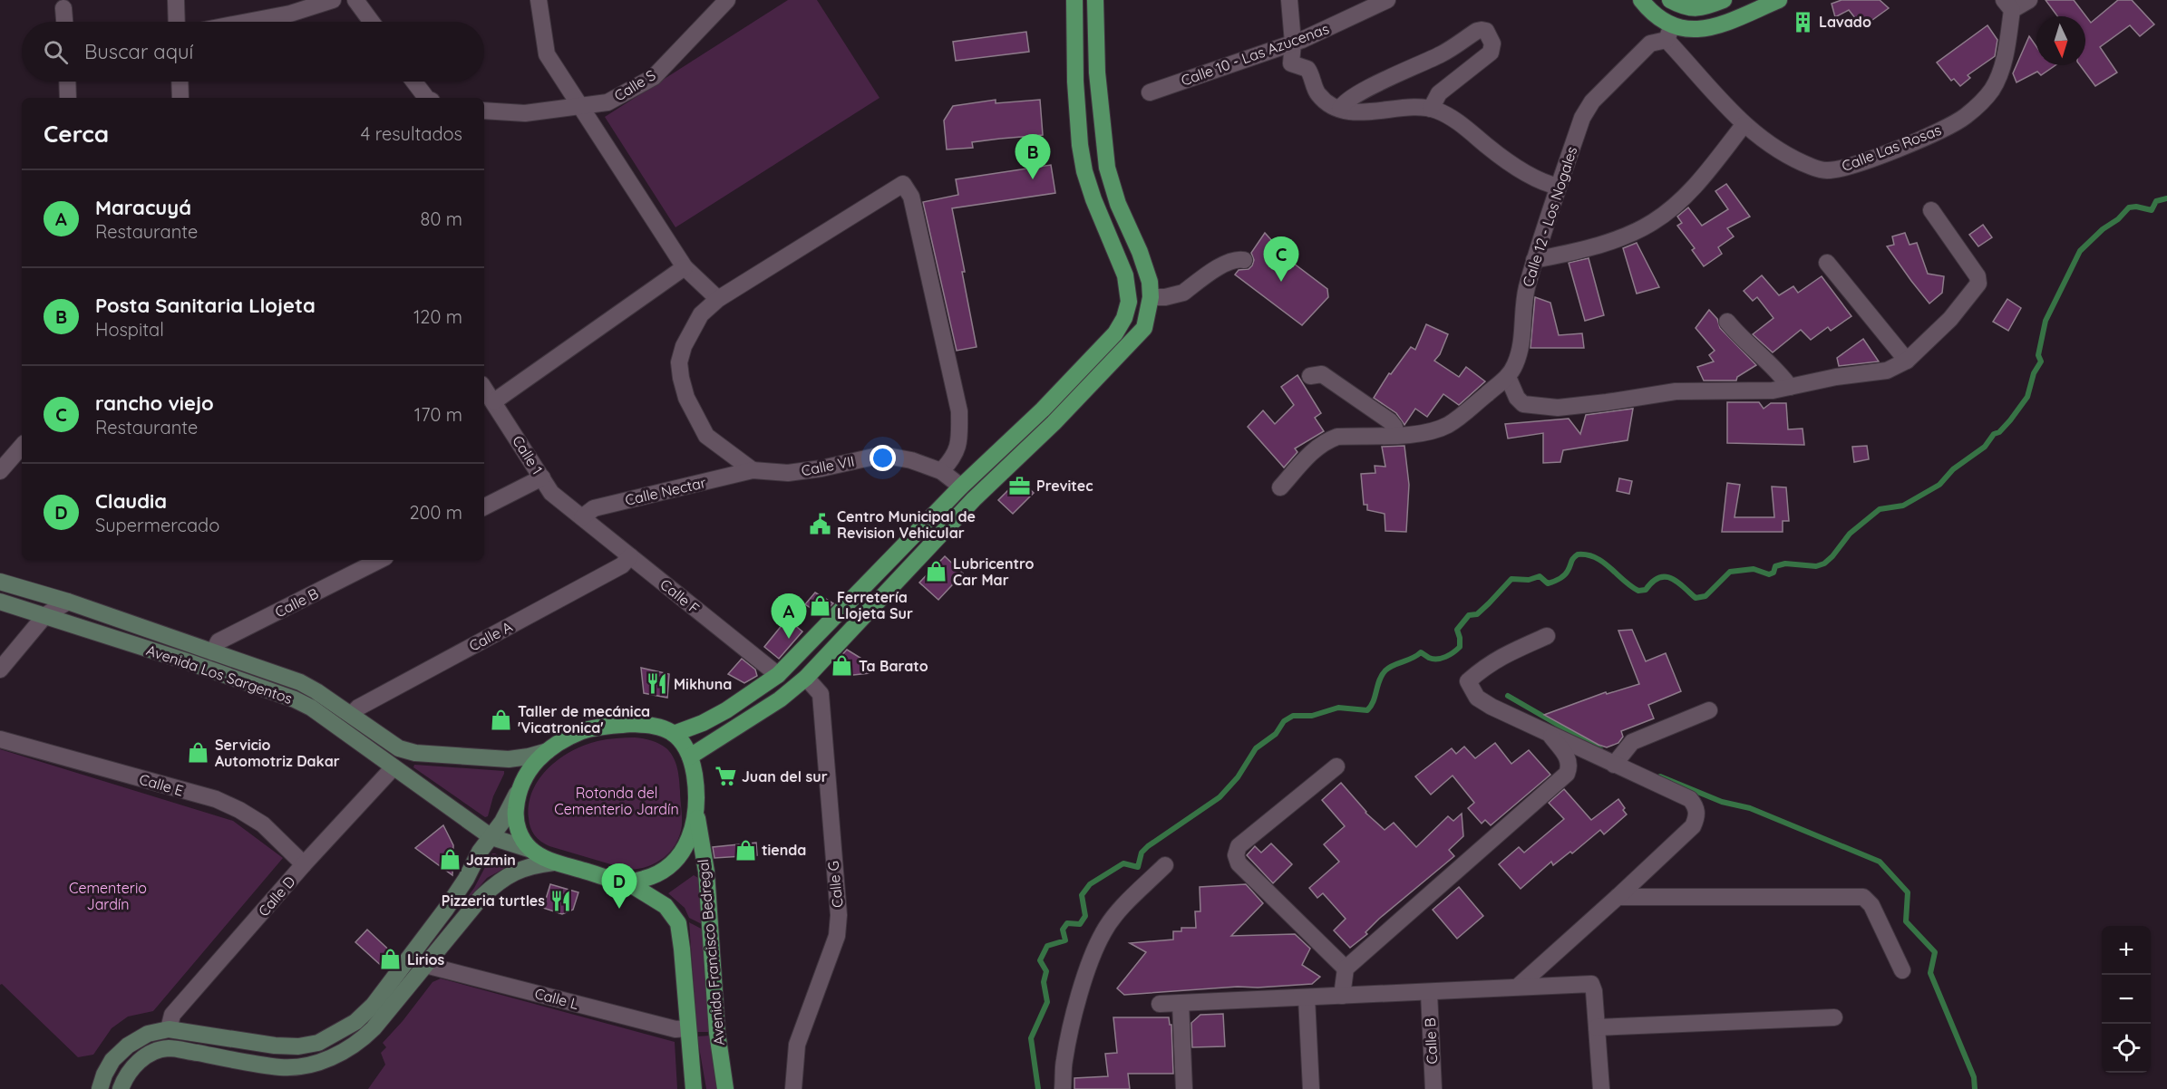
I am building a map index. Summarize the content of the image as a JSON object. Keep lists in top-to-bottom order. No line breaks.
{"streets":{"main road":["Avenida Los Sargentos","Avenida Francisco Bedregal"],"street":["Calle 10 - Las Azucenas","Calle S","Calle Las Rosas","Calle 12 - Los Nogales","Calle 1","Calle VII","Calle Nectar","Calle F","Calle B","Calle A","Calle E","Calle G","Calle D","Calle L"]},"crossings":[["Calle Las Rosas","Calle 12 - Los Nogales"],["Calle 1","Calle Nectar"],["Calle 1","Calle F"],["Calle VII","Calle Nectar"],["Calle Nectar","Calle F"],["Calle F","Calle A"],["Calle B","Avenida Los Sargentos"],["Calle A","Avenida Los Sargentos"],["Avenida Los Sargentos","Calle D"],["Avenida Los Sargentos","Avenida Francisco Bedregal"],["Calle E","Calle D"],["Avenida Francisco Bedregal","Calle L"]],"parks":["Rotonda del Cementerio Jardín","Cementerio Jardín"],"places":{"building":["Lavado"],"office":["Previtec"],"public building":["Centro Municipal de Revision Vehicular"],"shop":["Lubricentro Car Mar","Ferretería Llojeta Sur","Ta Barato","Taller de mecánica 'Vicatronica'","Servicio Automotriz Dakar","tienda","Jazmin","Lirios"],"restaurant":["Mikhuna","Pizzeria turtles"],"supermarket":["Juan del sur"]},"north":"bottom","page":{"search":"Buscar aquí","heading":["Cerca","4 resultados"],"pins":["B","C","A","D"],"list":[{"mark":"A","name":"Maracuyá","note":"Restaurante","value":"80 m"},{"mark":"B","name":"Posta Sanitaria Llojeta","note":"Hospital","value":"120 m"},{"mark":"C","name":"rancho viejo","note":"Restaurante","value":"170 m"},{"mark":"D","name":"Claudia","note":"Supermercado","value":"200 m"}],"map_buttons":["+","−"]}}
